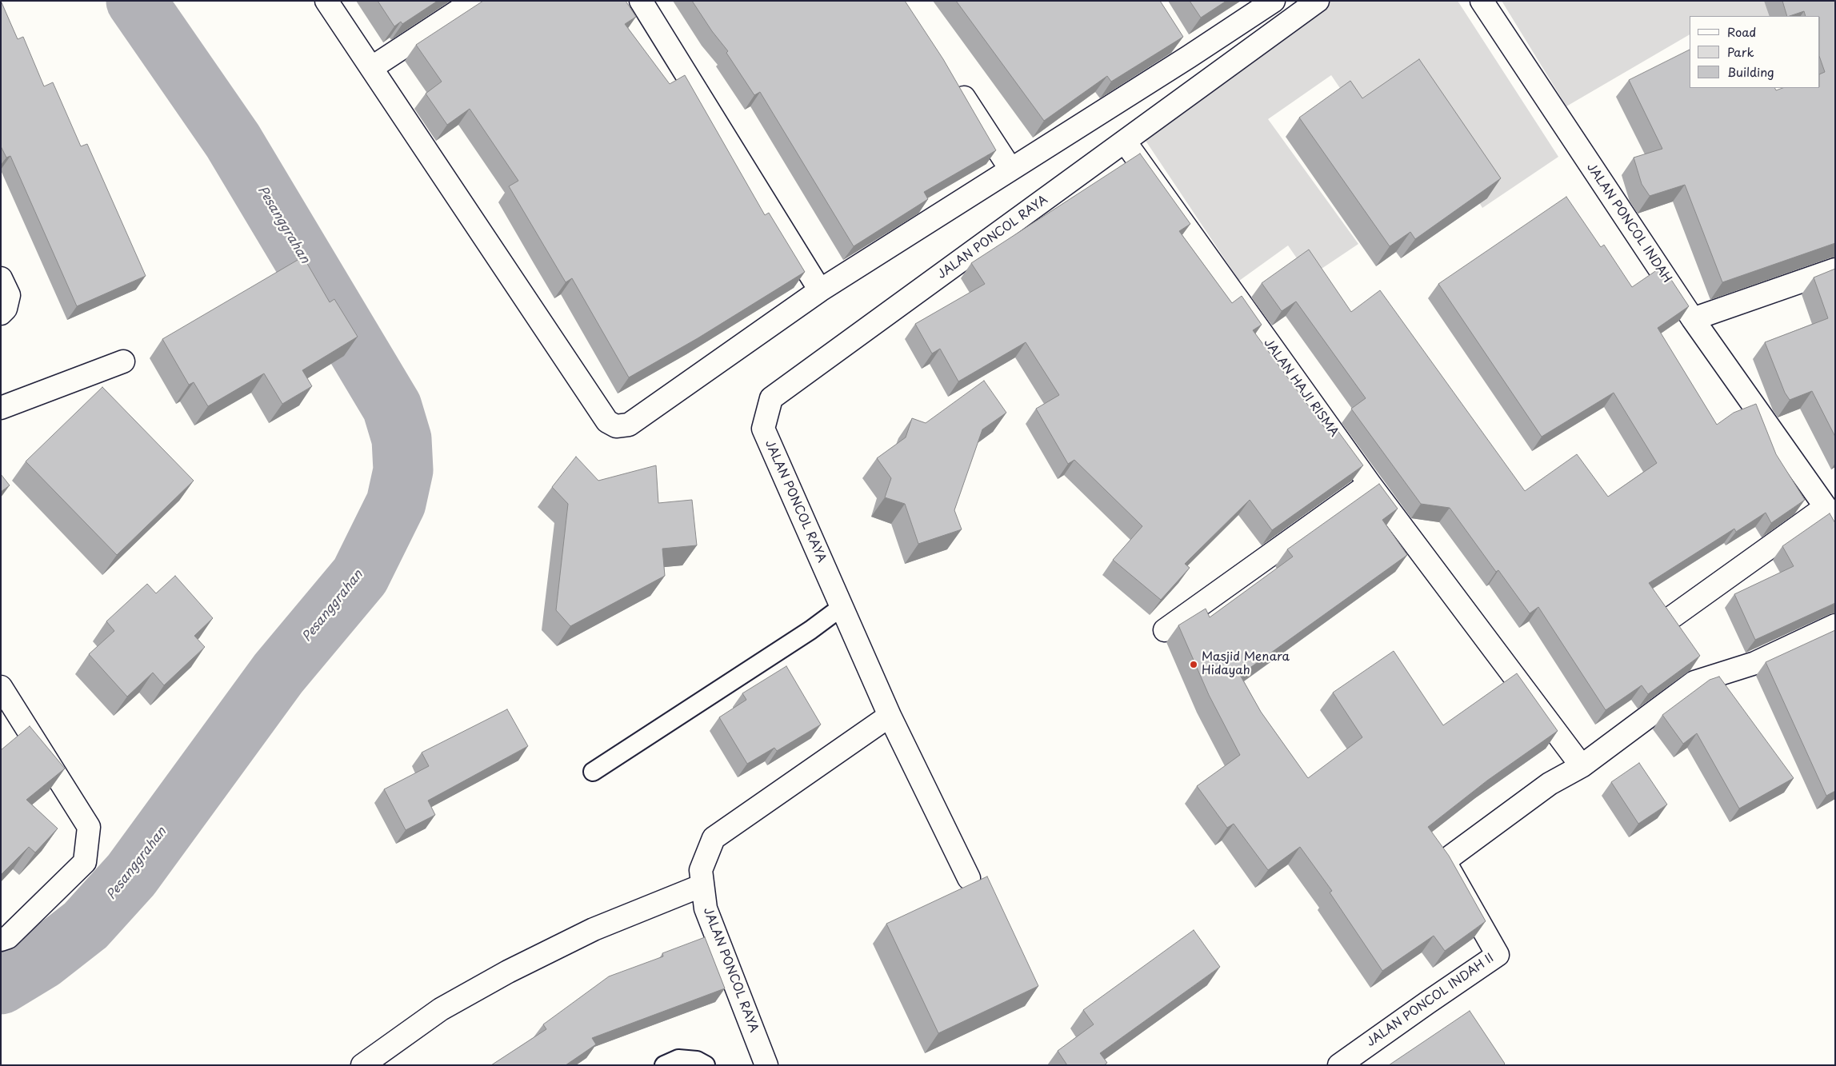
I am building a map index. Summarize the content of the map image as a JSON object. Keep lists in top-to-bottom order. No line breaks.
{"streets":{"street":["JALAN PONCOL INDAH","JALAN PONCOL RAYA","JALAN HAJI RISMA","JALAN PONCOL INDAH II"]},"crossings":[["JALAN PONCOL RAYA","JALAN HAJI RISMA"],["JALAN HAJI RISMA","JALAN PONCOL INDAH II"]],"water":["Pesanggrahan"],"places":["Masjid Menara Hidayah"],"legend":["Road","Park","Building"]}
